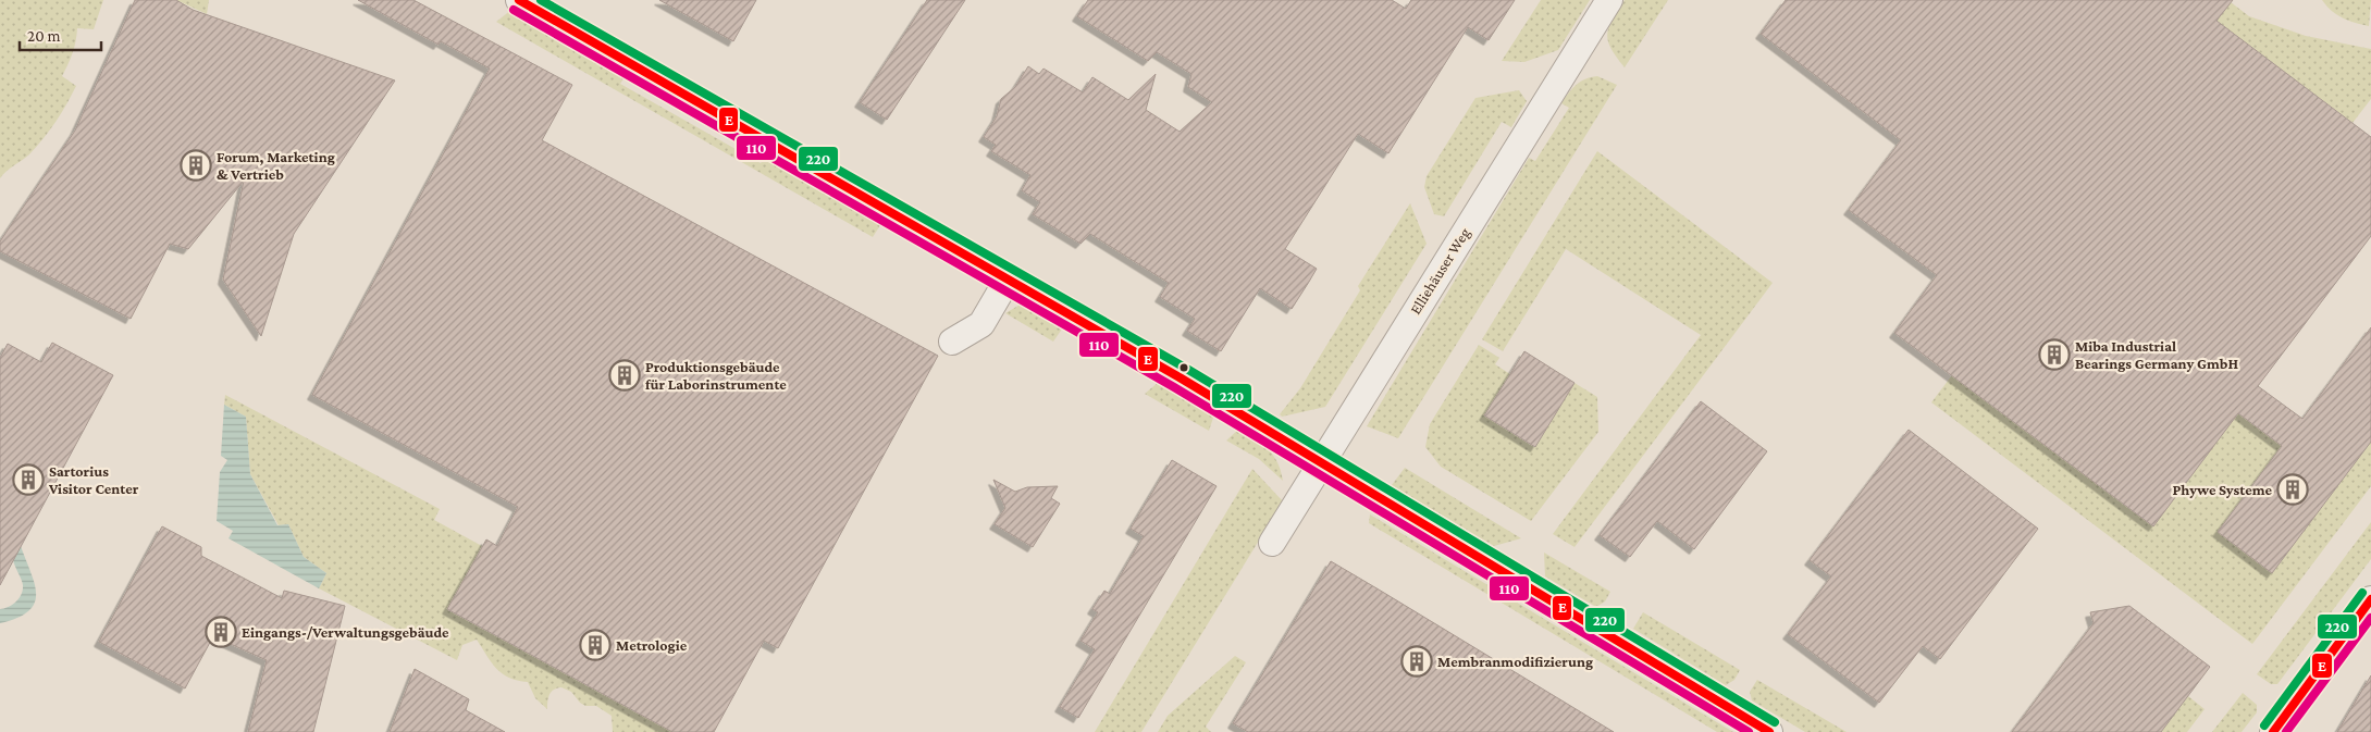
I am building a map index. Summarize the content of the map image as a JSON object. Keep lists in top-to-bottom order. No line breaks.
{"streets":{"street":["Elliehäuser Weg"]},"places":{"building":["Forum, Marketing & Vertrieb","Miba Industrial Bearings Germany GmbH","Produktionsgebäude für Laborinstrumente","Sartorius Visitor Center","Phywe Systeme","Eingangs-/Verwaltungsgebäude","Metrologie","Membranmodifizierung"]},"lines":["transit line E","transit line 220","transit line 110"],"scale_bar":"20 m"}
